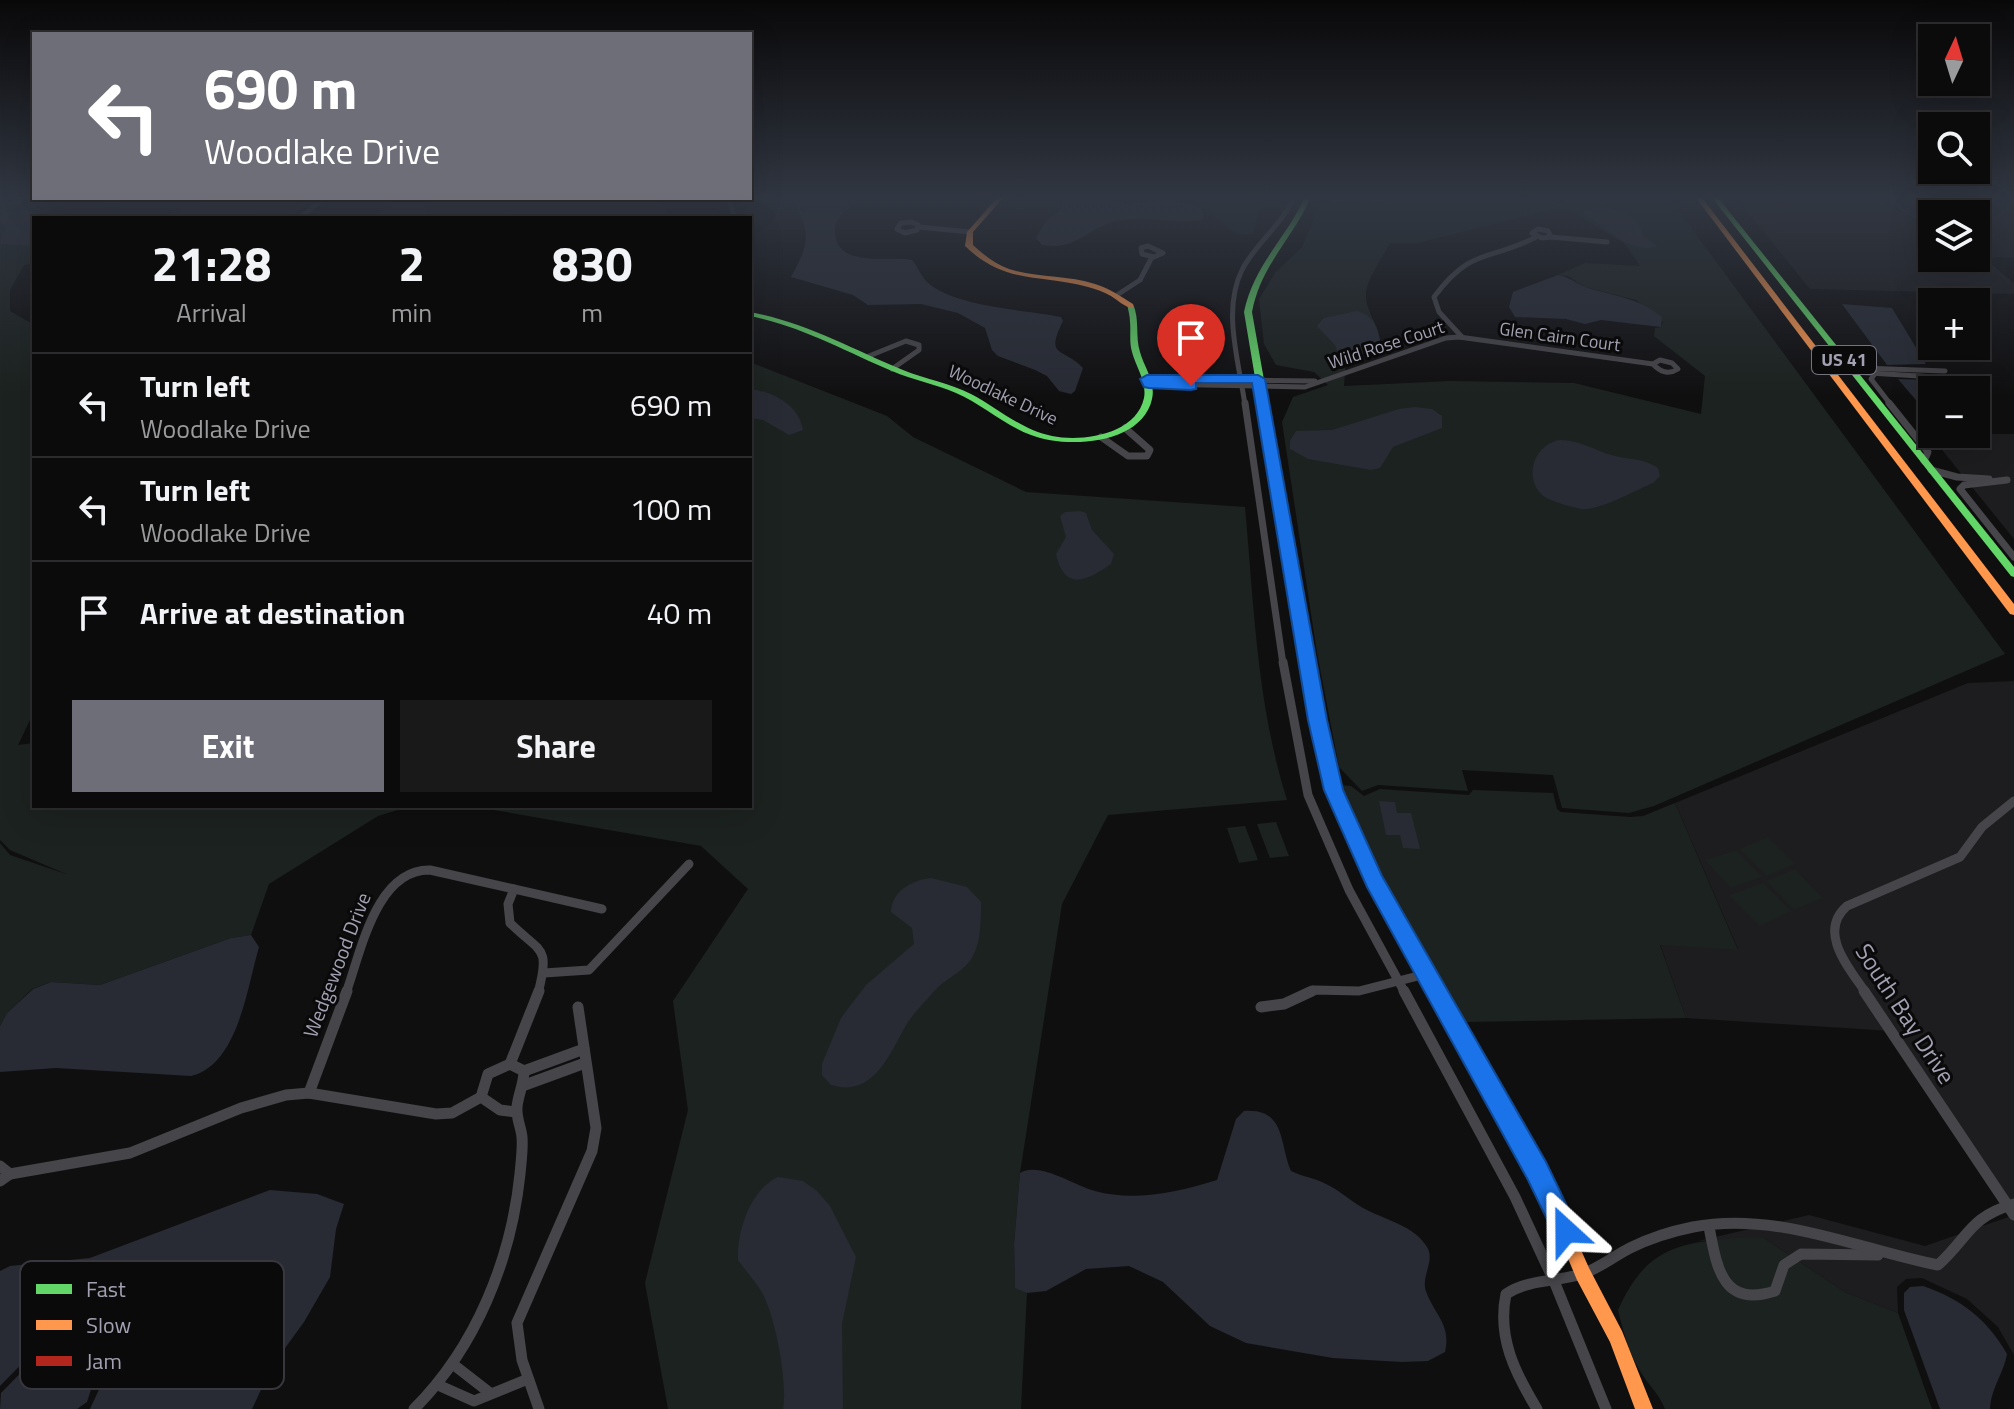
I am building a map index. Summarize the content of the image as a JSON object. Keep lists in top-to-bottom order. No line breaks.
{"streets":{"street":["Glen Cairn Court","Wild Rose Court","US 41","Woodlake Drive","Wedgewood Drive","South Bay Drive"]},"crossings":[["Glen Cairn Court","Wild Rose Court"]],"legend":["Fast","Slow","Jam"],"north":"top","page":{"map_buttons":["+","−"],"turn":["690 m","Woodlake Drive"],"eta":["21:28","Arrival","2","min","830","m"],"list":[{"name":"Turn left","note":"Woodlake Drive","value":"690 m"},{"name":"Turn left","note":"Woodlake Drive","value":"100 m"},{"name":"Arrive at destination","value":"40 m"}],"buttons":["Exit","Share"]}}
